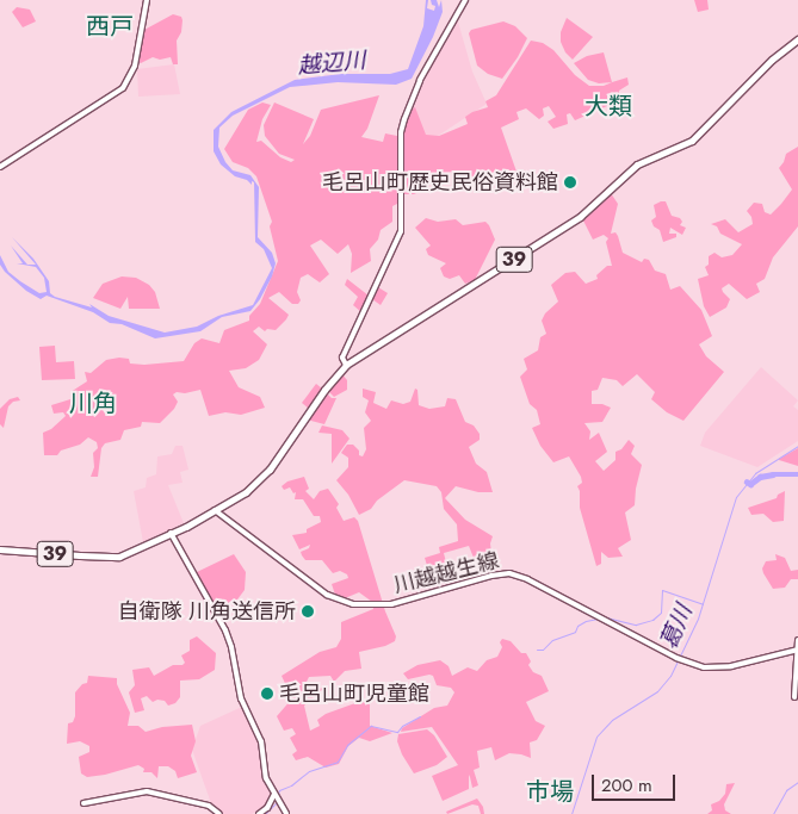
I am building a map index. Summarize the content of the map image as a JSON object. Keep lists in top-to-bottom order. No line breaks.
{"streets":{"main road":["39"],"street":["川越越生線"]},"crossings":[["39","川越越生線"]],"districts":["西戸","大類","川角","市場"],"water":["越辺川","葛川"],"places":["毛呂山町歴史民俗資料館","自衛隊 川角送信所","毛呂山町児童館"],"scale_bar":"200 m"}
